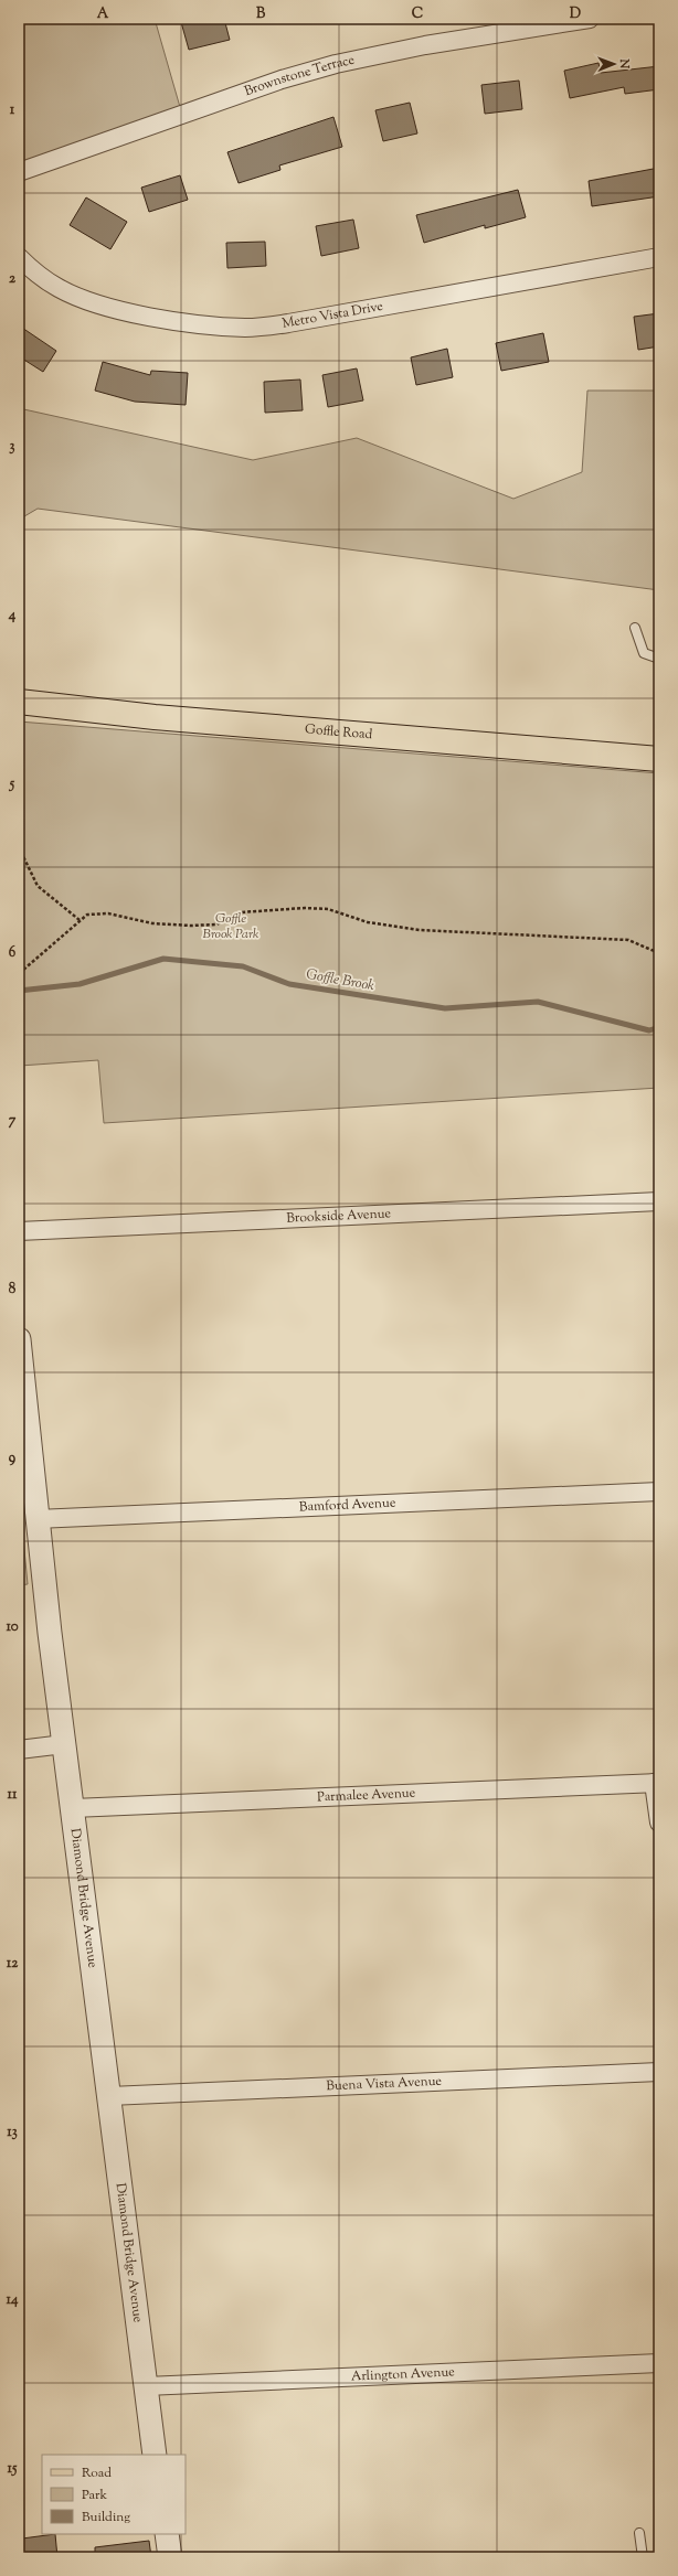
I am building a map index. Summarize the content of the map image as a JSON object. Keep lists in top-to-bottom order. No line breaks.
{"streets":{"main road":["Goffle Road"],"street":["Brownstone Terrace","Metro Vista Drive","Brookside Avenue","Bamford Avenue","Parmalee Avenue","Diamond Bridge Avenue","Buena Vista Avenue","Arlington Avenue"]},"crossings":[["Bamford Avenue","Diamond Bridge Avenue"],["Parmalee Avenue","Diamond Bridge Avenue"],["Diamond Bridge Avenue","Buena Vista Avenue"],["Diamond Bridge Avenue","Arlington Avenue"]],"water":["Goffle Brook"],"parks":["Goffle Brook Park"],"legend":["Road","Park","Building"],"north":"right","grid":{"columns":["A","B","C","D"],"rows":["1","2","3","4","5","6","7","8","9","10","11","12","13","14","15"]}}
